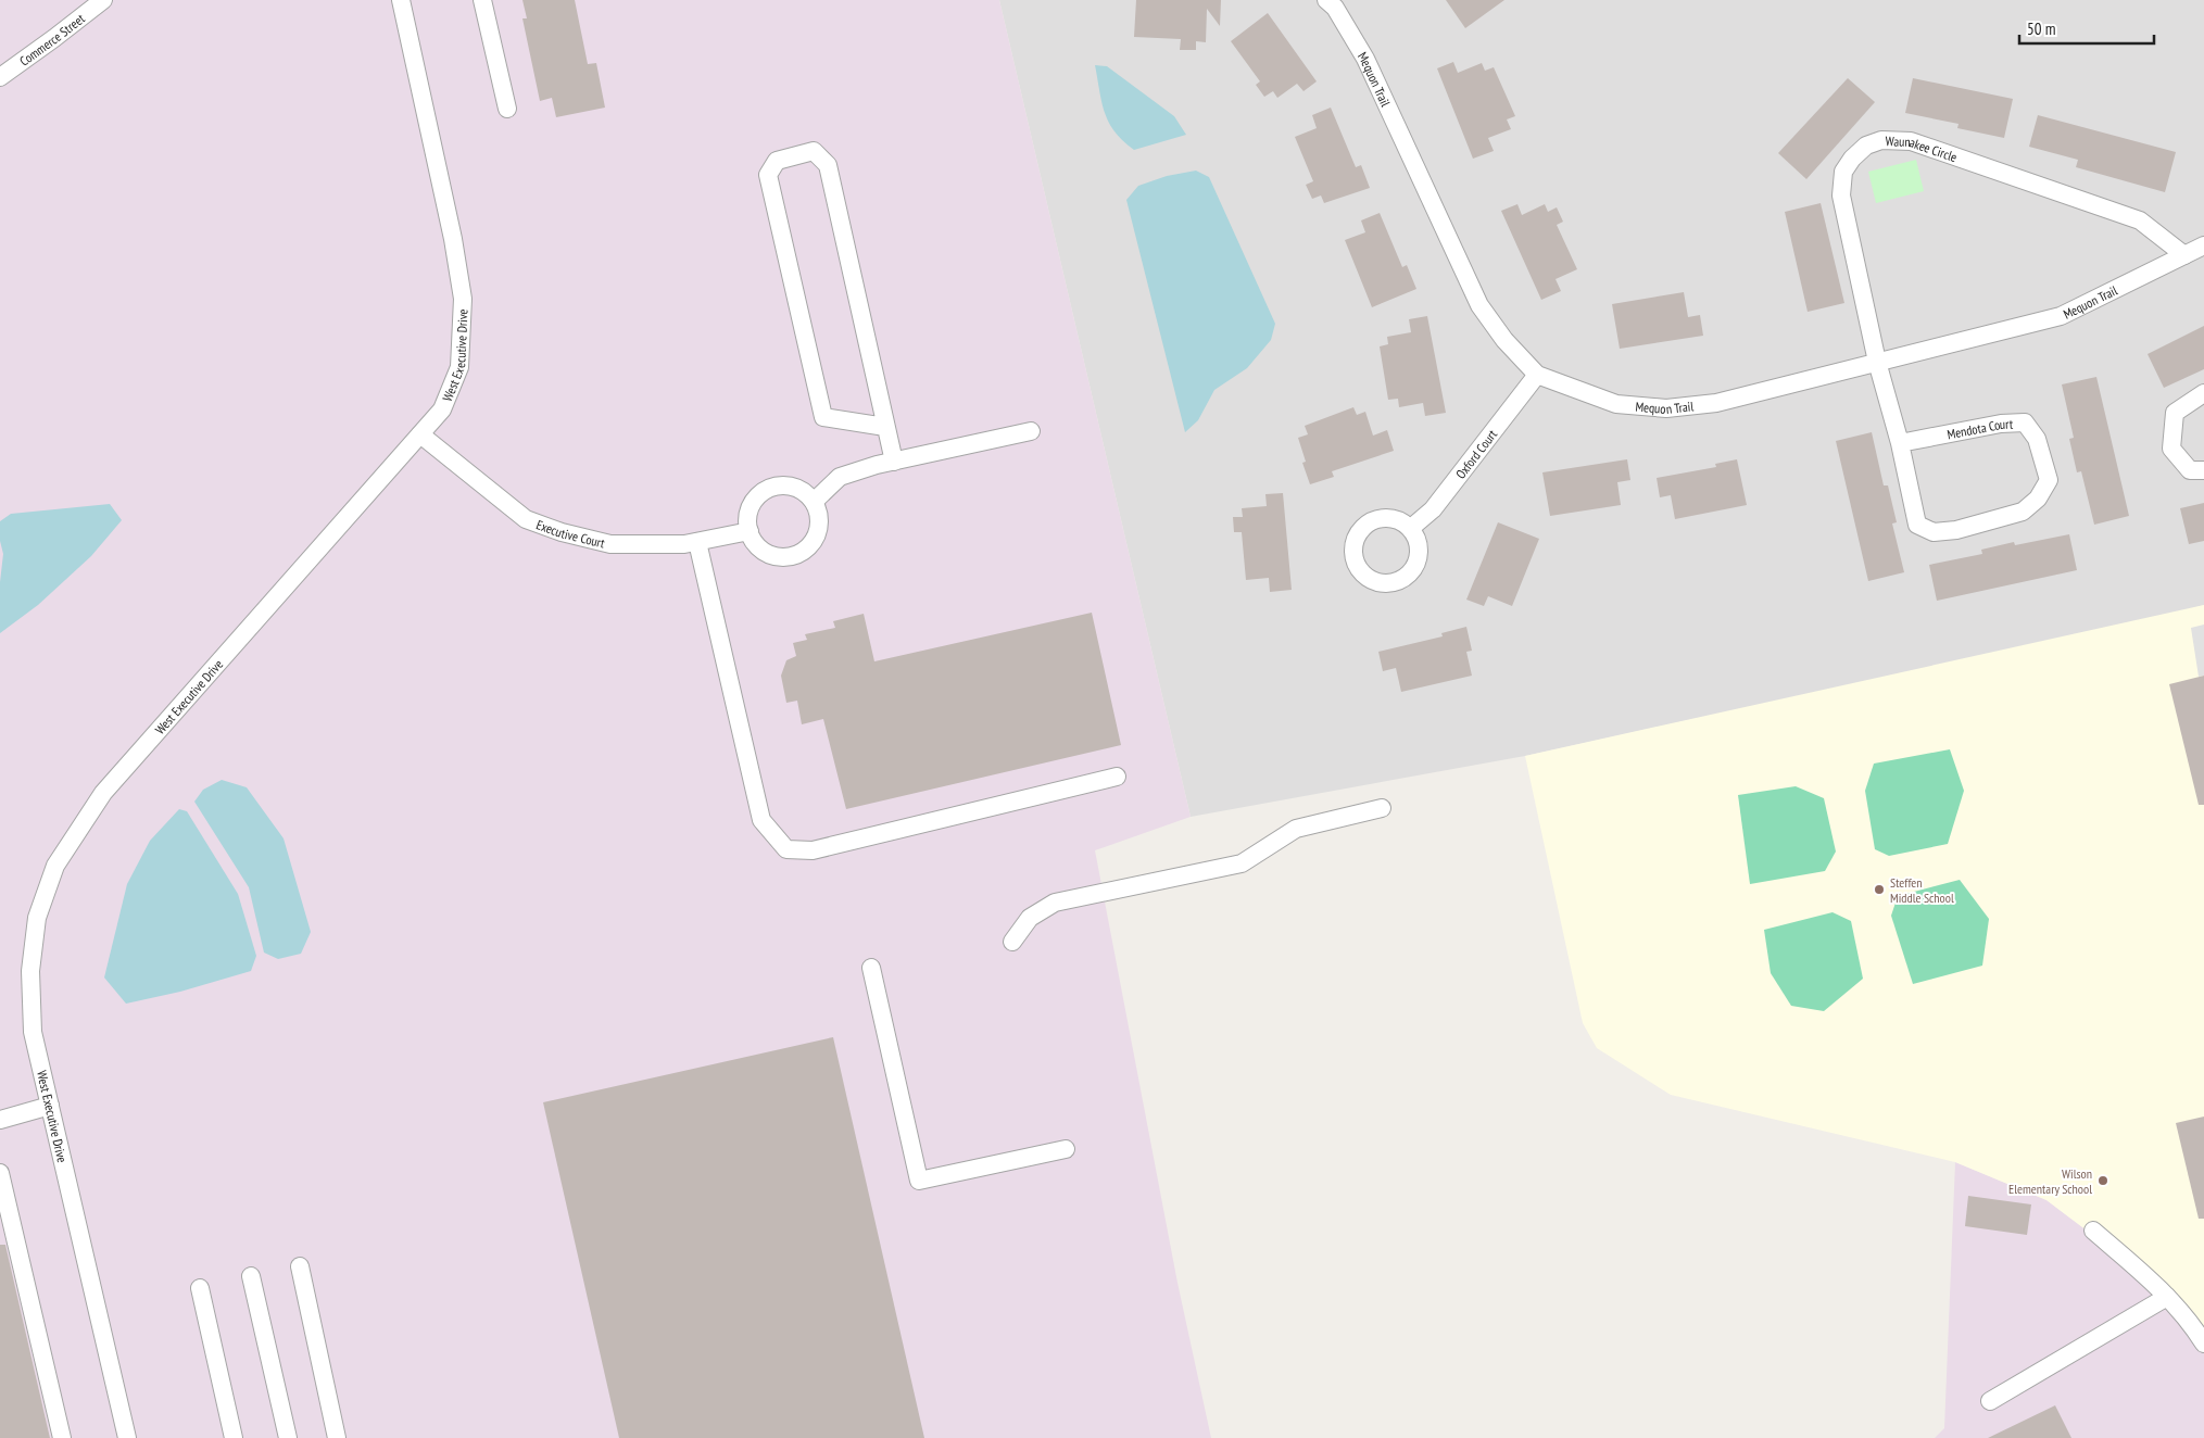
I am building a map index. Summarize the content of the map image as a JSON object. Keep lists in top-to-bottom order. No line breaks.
{"streets":{"street":["Commerce Street","Mequon Trail","Waunakee Circle","West Executive Drive","Mendota Court","Oxford Court","Executive Court"]},"crossings":[["Mequon Trail","Waunakee Circle"],["Mequon Trail","Mendota Court"],["Mequon Trail","Oxford Court"],["Waunakee Circle","Mendota Court"],["West Executive Drive","Executive Court"]],"places":["Steffen Middle School","Wilson Elementary School"],"scale_bar":"50 m"}
